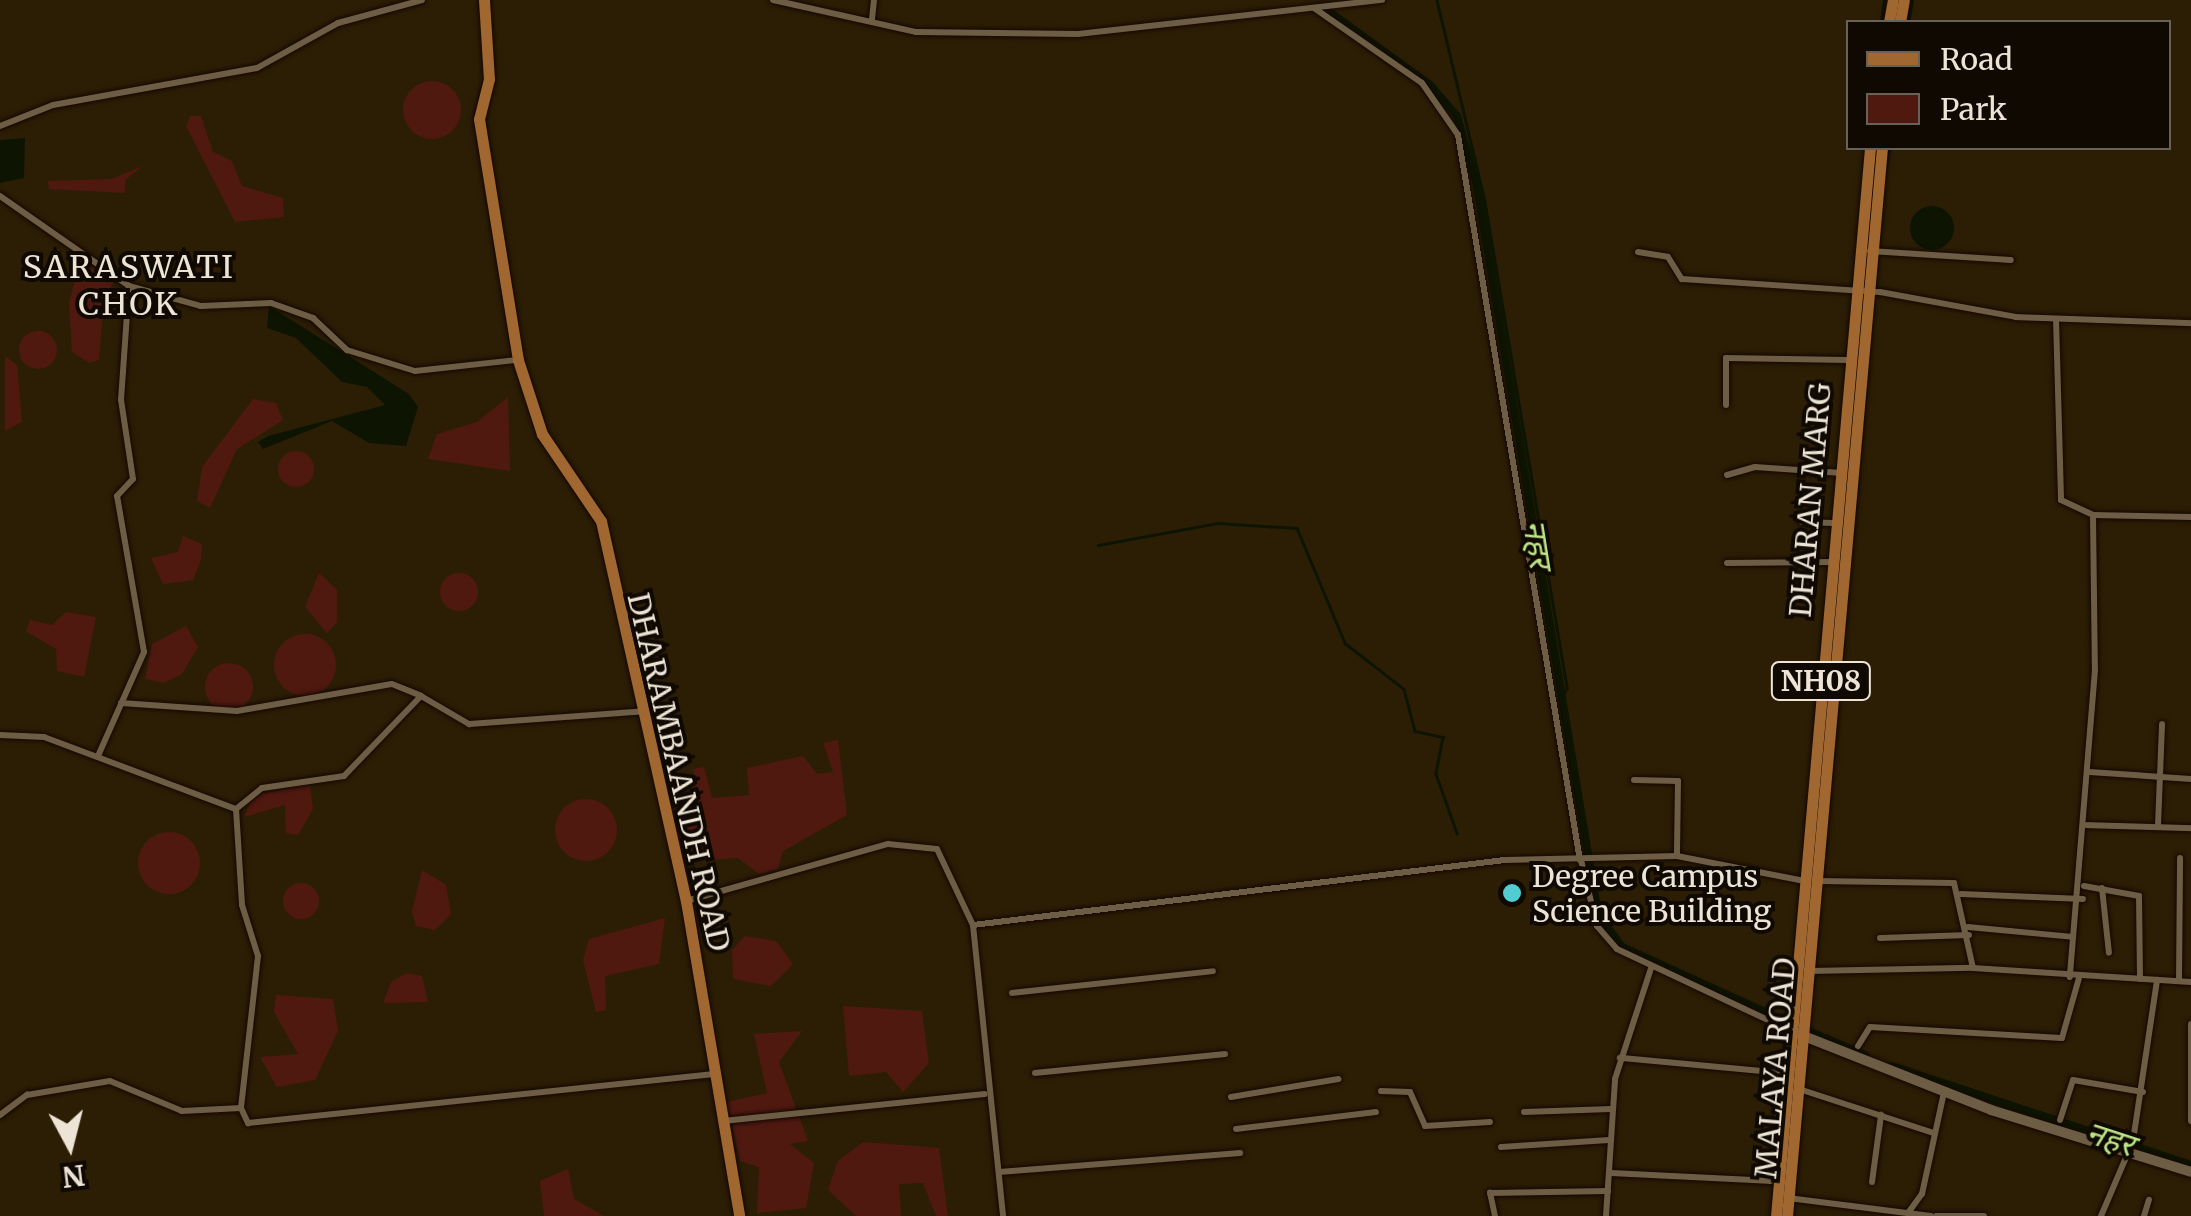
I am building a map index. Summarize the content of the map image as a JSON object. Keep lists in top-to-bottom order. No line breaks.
{"streets":{"main road":["DHARAN MARG","NH08","DHARAMBAANDH ROAD","MALAYA ROAD"]},"crossings":[["DHARAN MARG","MALAYA ROAD"]],"districts":["SARASWATI CHOK"],"water":["नहर"],"places":["Degree Campus Science Building"],"legend":["Road","Park"],"north":"bottom"}
